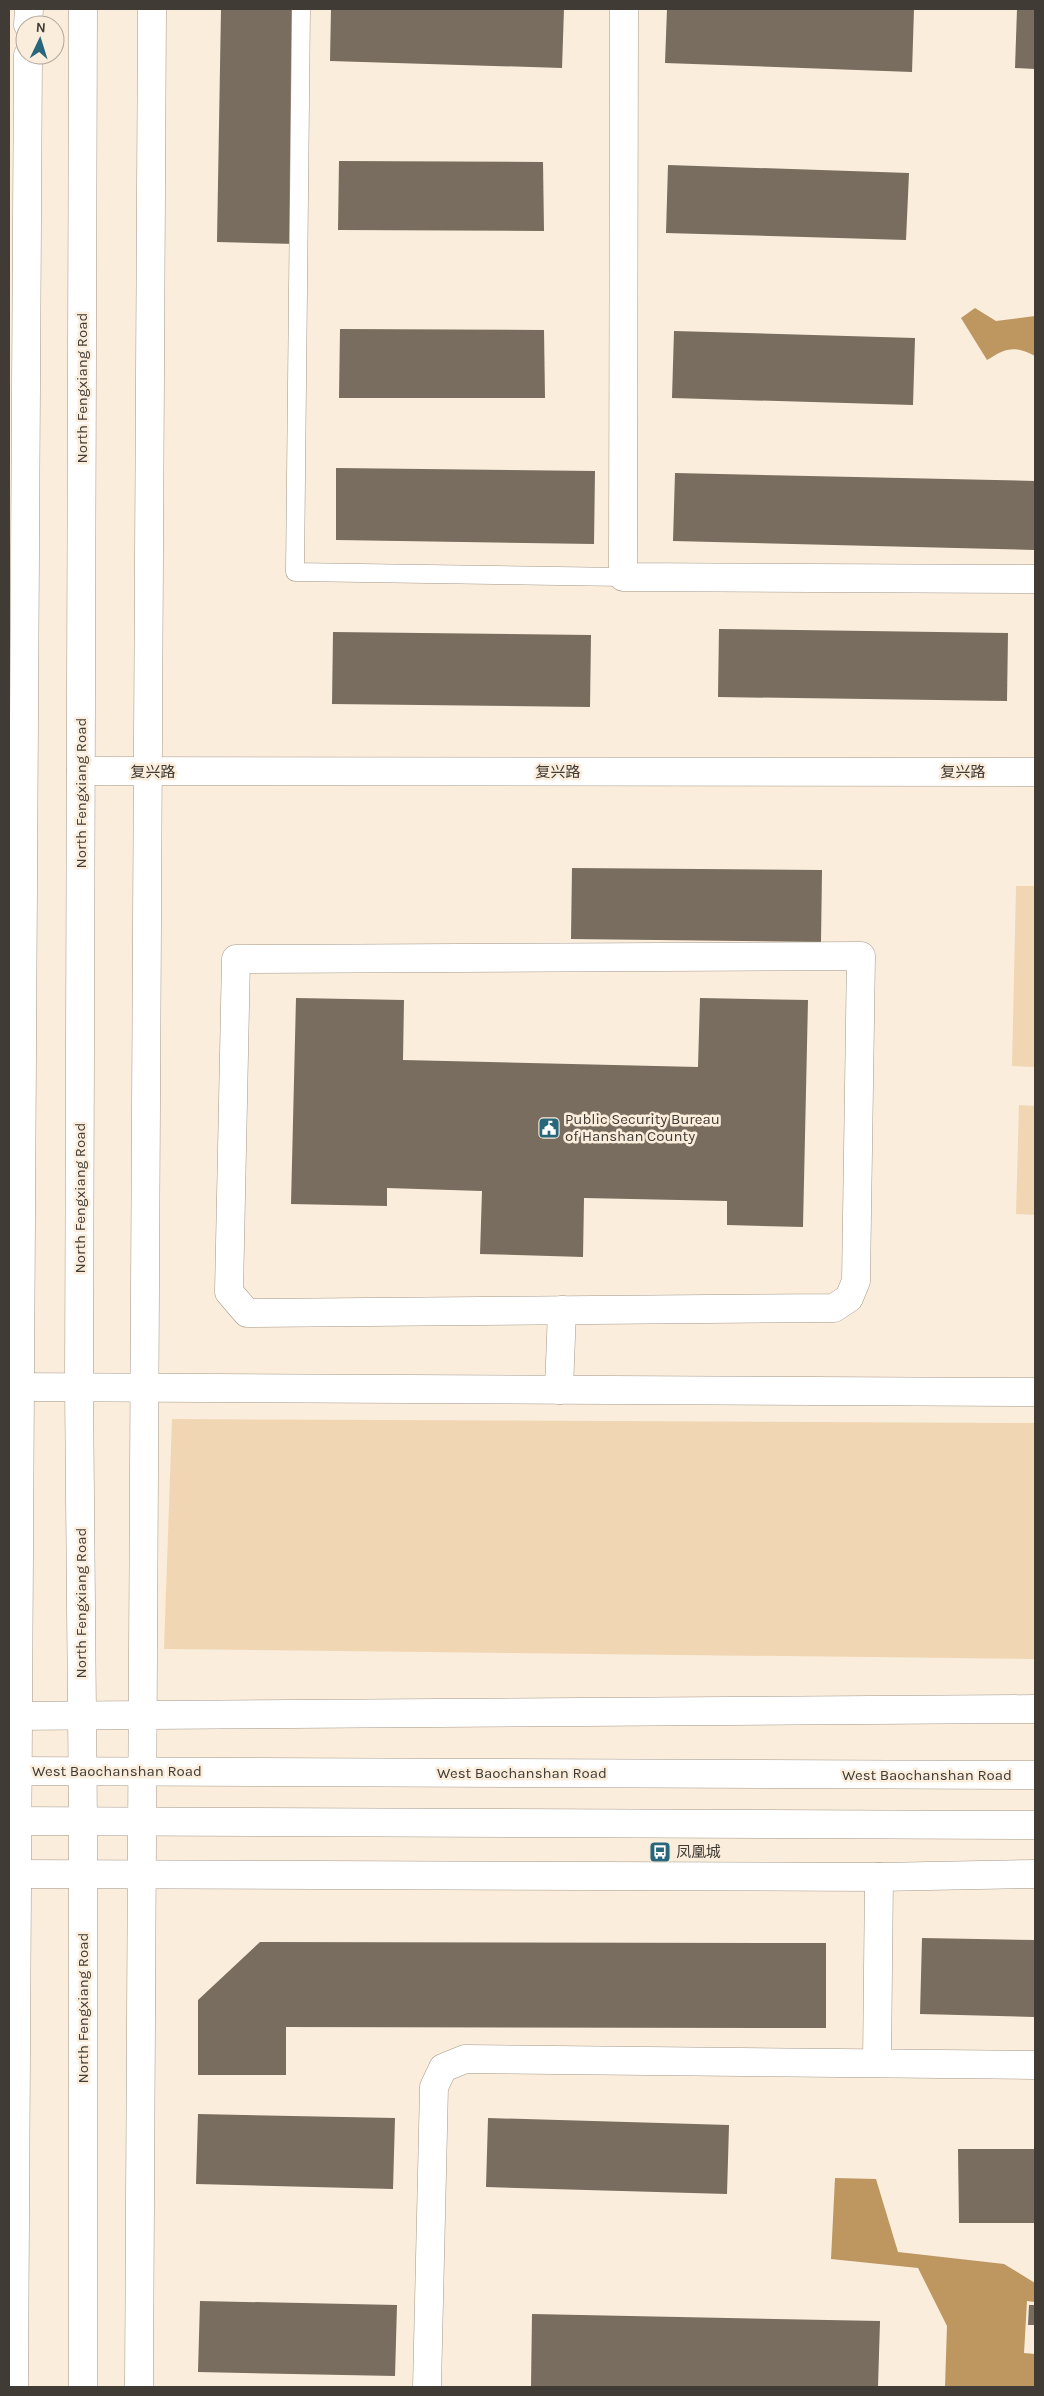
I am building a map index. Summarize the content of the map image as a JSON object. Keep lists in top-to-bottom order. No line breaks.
{"streets":{"street":["North Fengxiang Road","复兴路","West Baochanshan Road"]},"crossings":[["North Fengxiang Road","复兴路"],["North Fengxiang Road","West Baochanshan Road"]],"places":{"public building":["Public Security Bureau of Hanshan County"],"bus stop":["凤凰城"]},"north":"top"}
